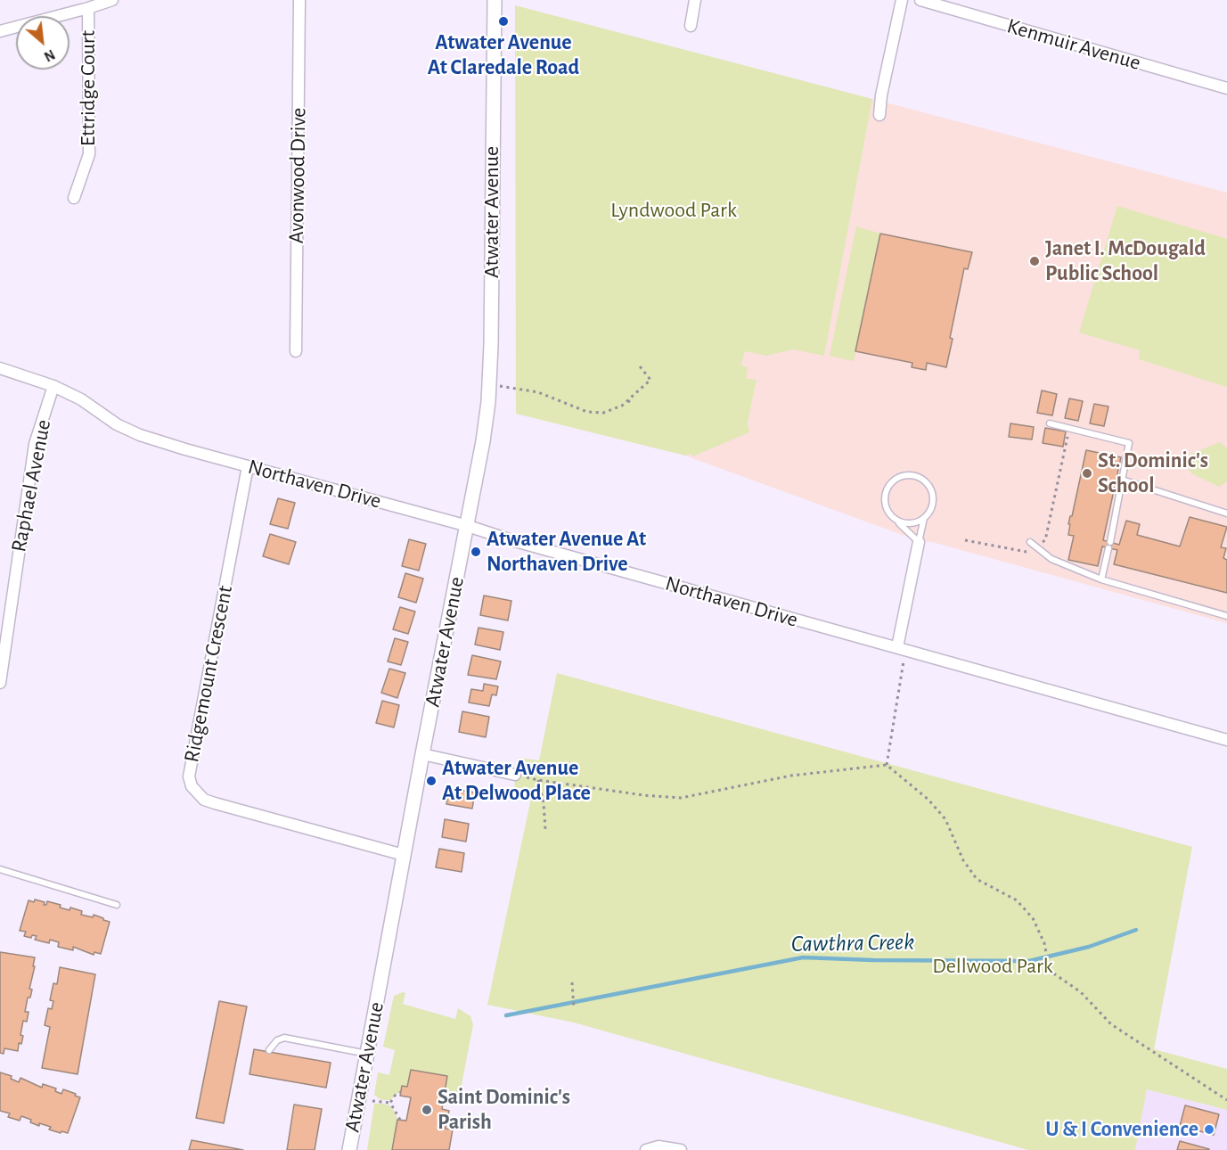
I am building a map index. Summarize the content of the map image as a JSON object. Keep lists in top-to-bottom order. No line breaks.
{"streets":{"street":["Kenmuir Avenue","Ettridge Court","Avonwood Drive","Atwater Avenue","Northaven Drive","Raphael Avenue","Ridgemount Crescent"]},"crossings":[["Atwater Avenue","Northaven Drive"],["Atwater Avenue","Ridgemount Crescent"],["Northaven Drive","Raphael Avenue"],["Northaven Drive","Ridgemount Crescent"]],"water":["Cawthra Creek"],"parks":["Lyndwood Park","Dellwood Park"],"places":["Atwater Avenue At Claredale Road","Janet I. McDougald Public School","St. Dominic's School","Atwater Avenue At Northaven Drive","Atwater Avenue At Delwood Place","Saint Dominic's Parish","U & I Convenience"],"north":"bottom right"}
